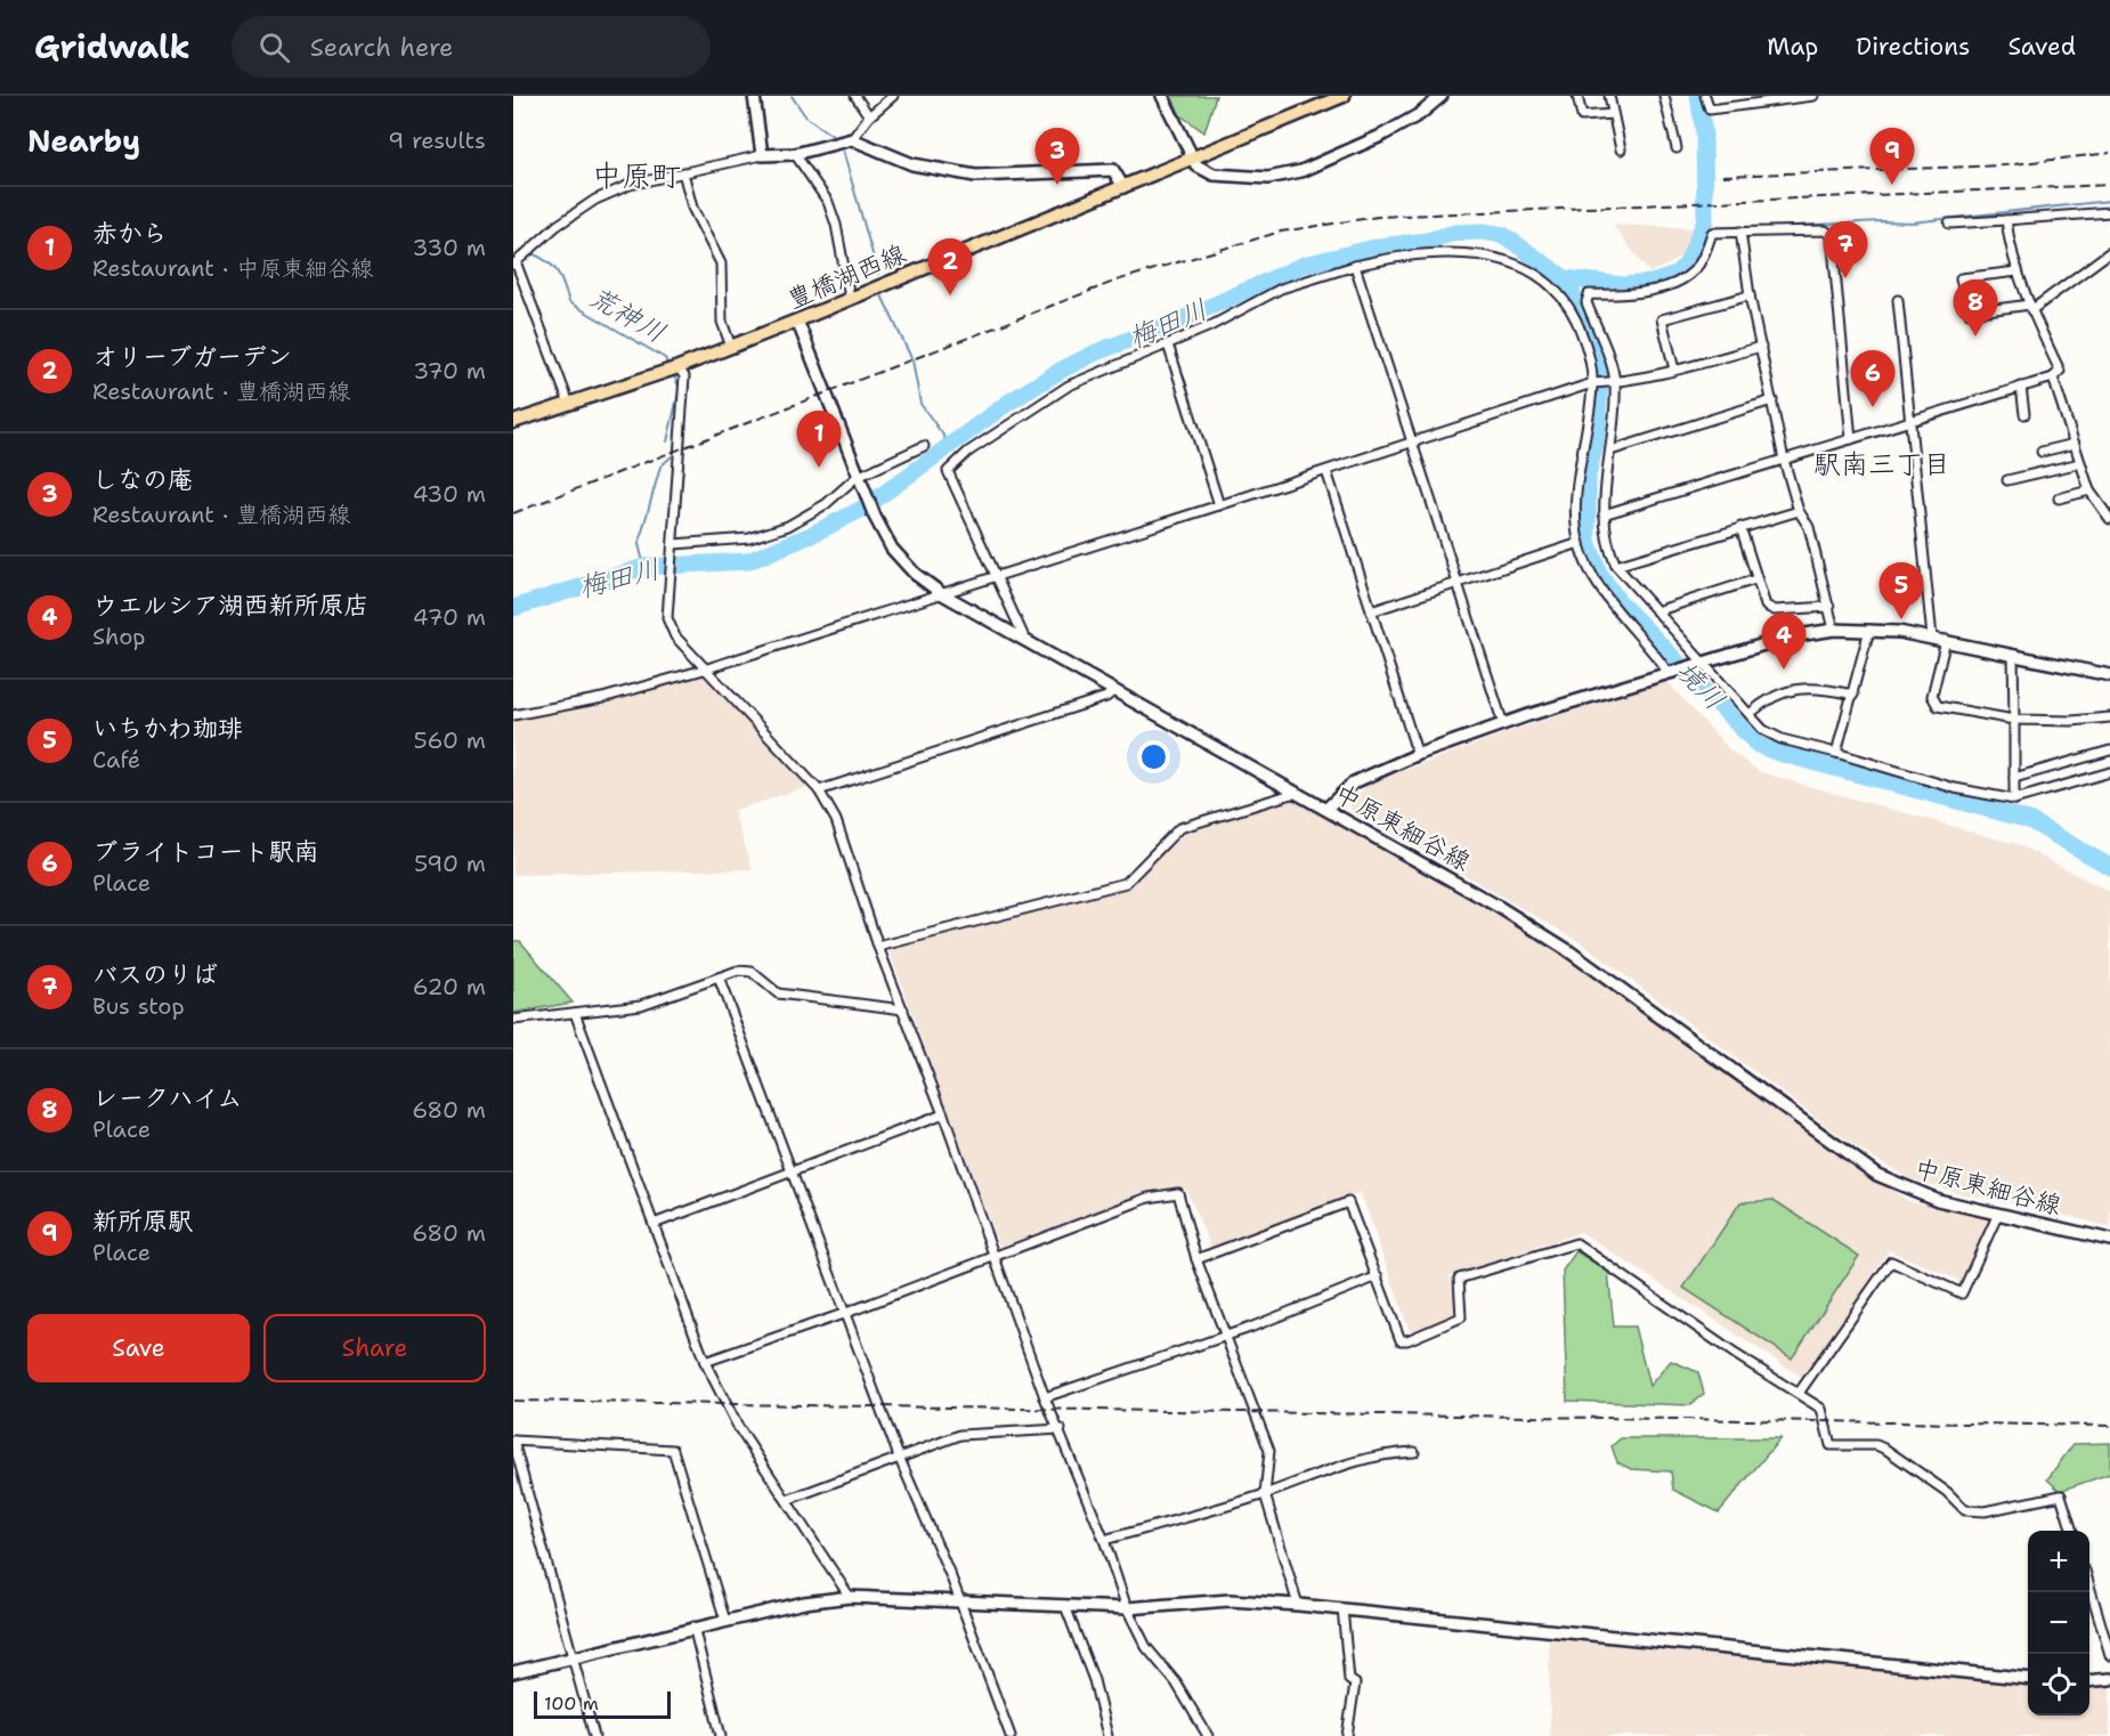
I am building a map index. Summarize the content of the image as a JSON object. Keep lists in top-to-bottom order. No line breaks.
{"streets":{"main road":["豊橋湖西線"],"street":["中原東細谷線"]},"crossings":[["豊橋湖西線","中原東細谷線"]],"districts":["中原町","駅南三丁目"],"water":["荒神川","梅田川","境川"],"scale_bar":"100 m","page":{"header":"Gridwalk","search":"Search here","nav":["Map","Directions","Saved"],"heading":["Nearby","9 results"],"pins":["3","9","7","2","8","6","1","5","4"],"list":[{"mark":"1","name":"赤から","note":"Restaurant · 中原東細谷線","value":"330 m"},{"mark":"2","name":"オリーブガーデン","note":"Restaurant · 豊橋湖西線","value":"370 m"},{"mark":"3","name":"しなの庵","note":"Restaurant · 豊橋湖西線","value":"430 m"},{"mark":"4","name":"ウエルシア湖西新所原店","note":"Shop","value":"470 m"},{"mark":"5","name":"いちかわ珈琲","note":"Café","value":"560 m"},{"mark":"6","name":"ブライトコート駅南","note":"Place","value":"590 m"},{"mark":"7","name":"バスのりば","note":"Bus stop","value":"620 m"},{"mark":"8","name":"レークハイム","note":"Place","value":"680 m"},{"mark":"9","name":"新所原駅","note":"Place","value":"680 m"}],"buttons":["Save","Share"],"map_buttons":["+","−"],"scale":"100 m"}}
